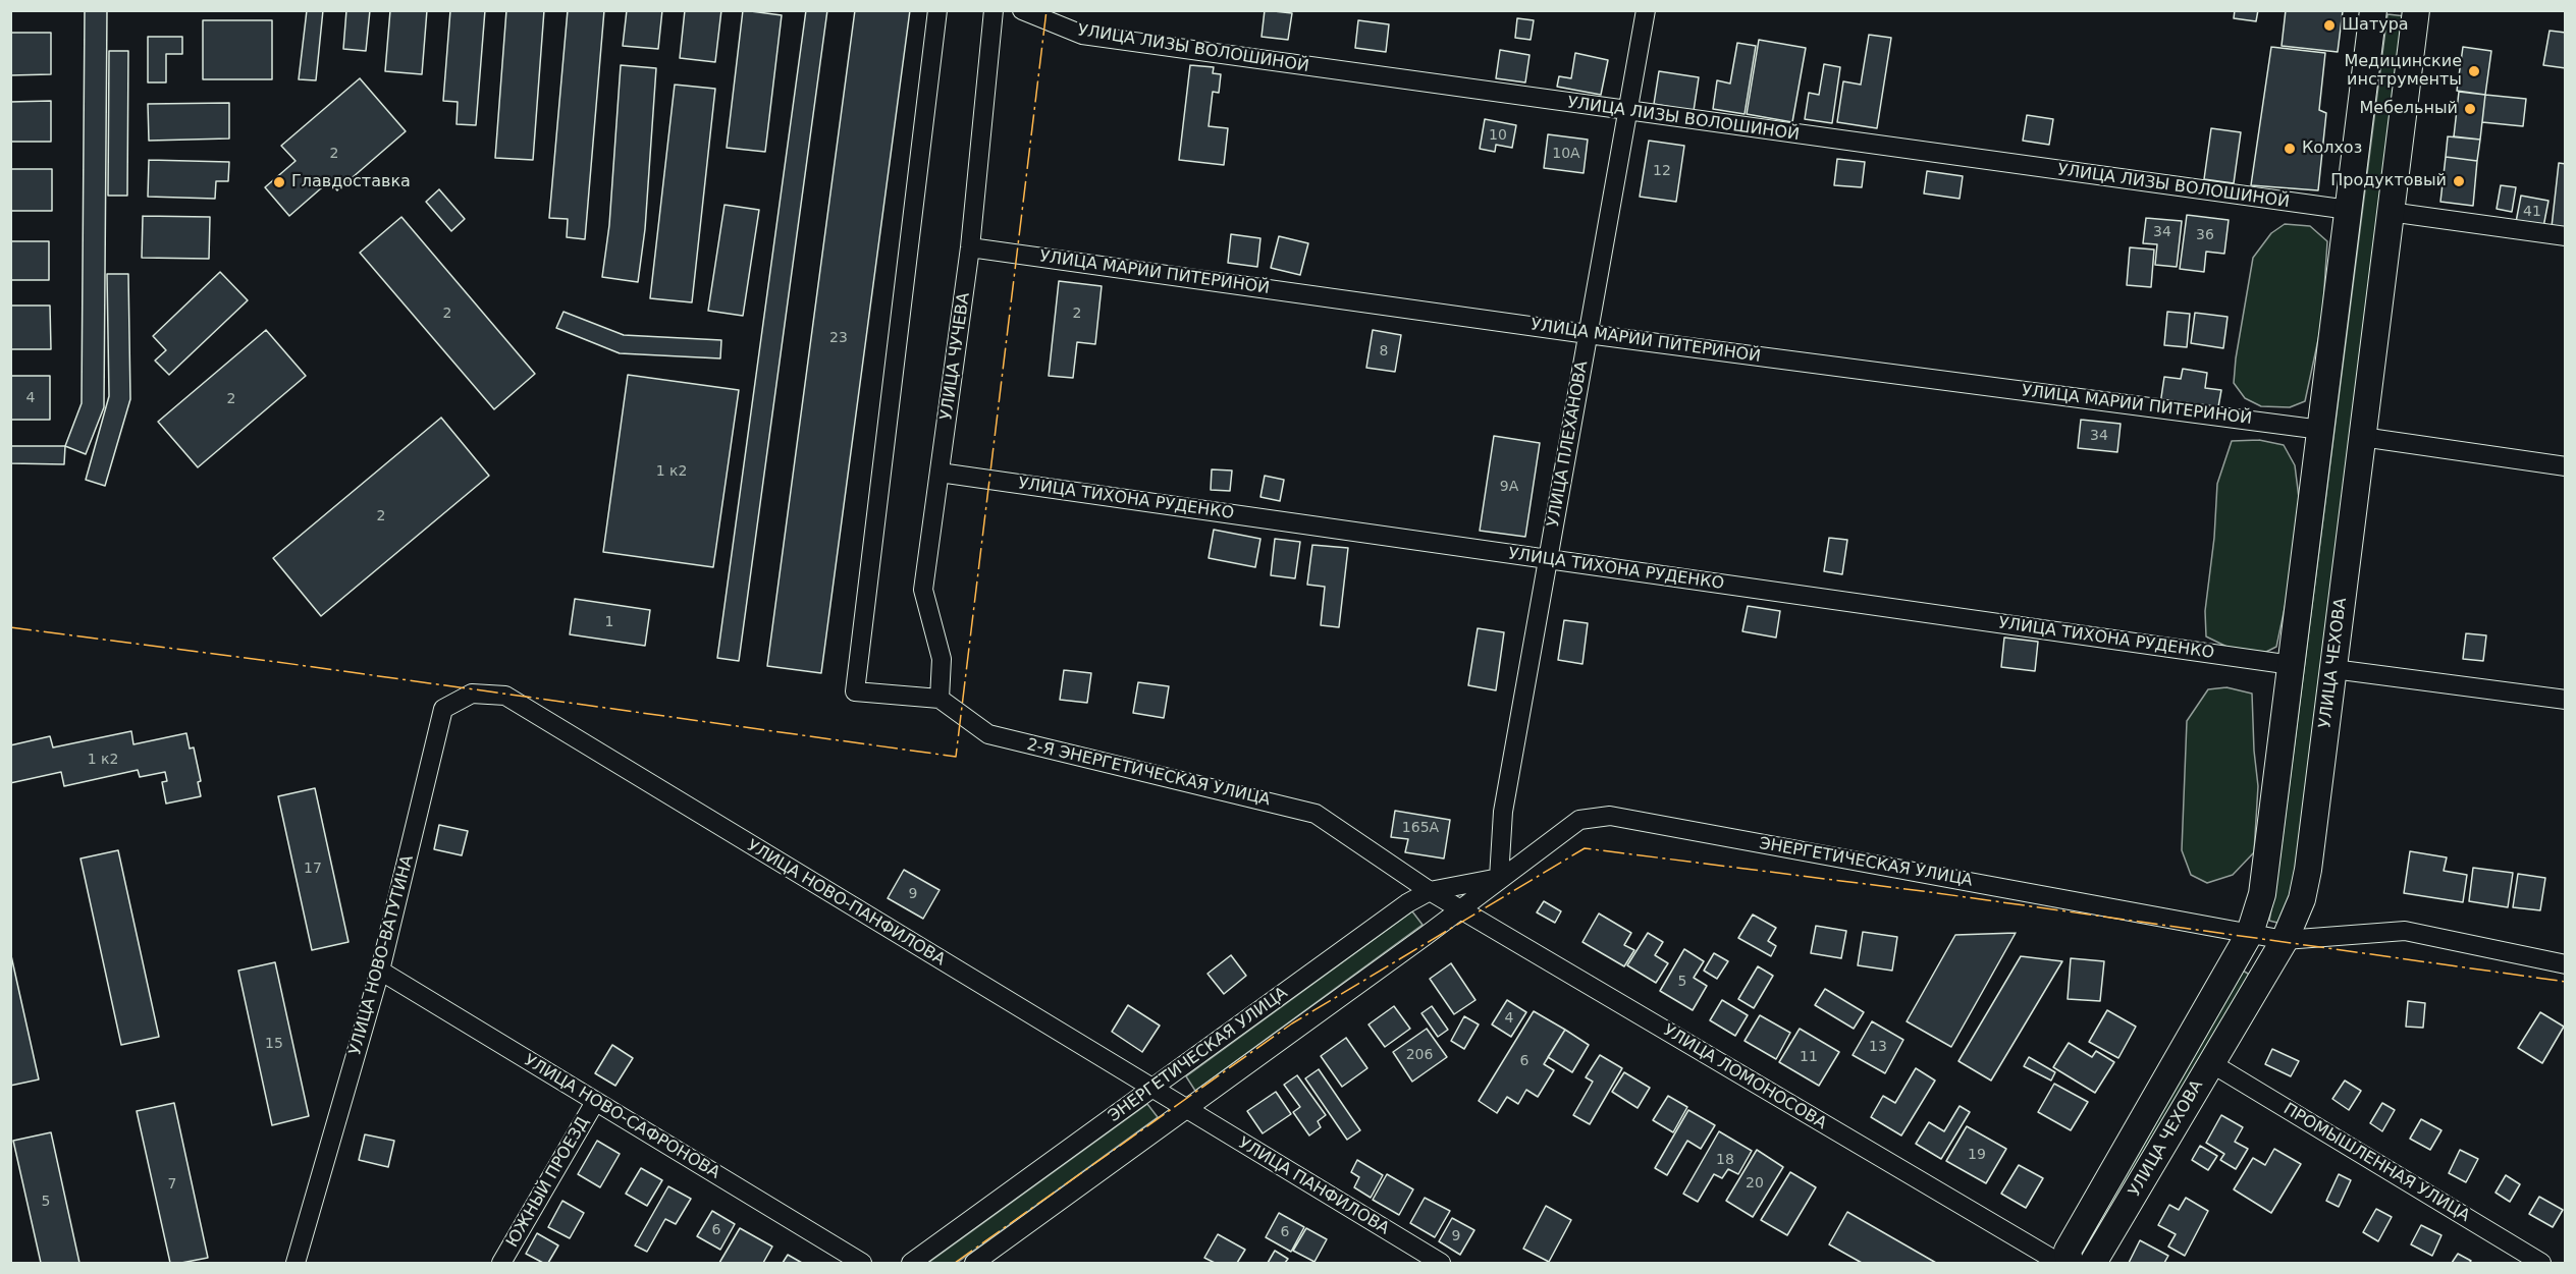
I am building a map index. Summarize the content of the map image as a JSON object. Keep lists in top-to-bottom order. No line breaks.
{"streets":{"main road":["УЛИЦА ЧЕХОВА"],"street":["УЛИЦА ЛИЗЫ ВОЛОШИНОЙ","УЛИЦА МАРИИ ПИТЕРИНОЙ","УЛИЦА ЧУЧЕВА","УЛИЦА ПЛЕХАНОВА","УЛИЦА ТИХОНА РУДЕНКО","2-Я ЭНЕРГЕТИЧЕСКАЯ УЛИЦА","ЭНЕРГЕТИЧЕСКАЯ УЛИЦА","УЛИЦА НОВО-ПАНФИЛОВА","УЛИЦА НОВО-ВАТУТИНА","УЛИЦА ЛОМОНОСОВА","УЛИЦА НОВО-САФРОНОВА","ПРОМЫШЛЕННАЯ УЛИЦА","ЮЖНЫЙ ПРОЕЗД","УЛИЦА ПАНФИЛОВА"]},"crossings":[["УЛИЦА ЛИЗЫ ВОЛОШИНОЙ","УЛИЦА ПЛЕХАНОВА"],["УЛИЦА ЛИЗЫ ВОЛОШИНОЙ","УЛИЦА ЧЕХОВА"],["УЛИЦА МАРИИ ПИТЕРИНОЙ","УЛИЦА ЧУЧЕВА"],["УЛИЦА МАРИИ ПИТЕРИНОЙ","УЛИЦА ПЛЕХАНОВА"],["УЛИЦА МАРИИ ПИТЕРИНОЙ","УЛИЦА ЧЕХОВА"],["УЛИЦА ЧУЧЕВА","УЛИЦА ТИХОНА РУДЕНКО"],["УЛИЦА ЧУЧЕВА","2-Я ЭНЕРГЕТИЧЕСКАЯ УЛИЦА"],["УЛИЦА ПЛЕХАНОВА","УЛИЦА ТИХОНА РУДЕНКО"],["УЛИЦА ПЛЕХАНОВА","ЭНЕРГЕТИЧЕСКАЯ УЛИЦА"],["УЛИЦА ТИХОНА РУДЕНКО","УЛИЦА ЧЕХОВА"],["УЛИЦА ЧЕХОВА","ЭНЕРГЕТИЧЕСКАЯ УЛИЦА"],["УЛИЦА ЧЕХОВА","ПРОМЫШЛЕННАЯ УЛИЦА"],["2-Я ЭНЕРГЕТИЧЕСКАЯ УЛИЦА","ЭНЕРГЕТИЧЕСКАЯ УЛИЦА"],["2-Я ЭНЕРГЕТИЧЕСКАЯ УЛИЦА","УЛИЦА ЛОМОНОСОВА"],["ЭНЕРГЕТИЧЕСКАЯ УЛИЦА","УЛИЦА НОВО-ПАНФИЛОВА"],["ЭНЕРГЕТИЧЕСКАЯ УЛИЦА","УЛИЦА ЛОМОНОСОВА"],["ЭНЕРГЕТИЧЕСКАЯ УЛИЦА","УЛИЦА ПАНФИЛОВА"],["УЛИЦА НОВО-ПАНФИЛОВА","УЛИЦА НОВО-ВАТУТИНА"],["УЛИЦА НОВО-ПАНФИЛОВА","УЛИЦА ПАНФИЛОВА"],["УЛИЦА НОВО-ВАТУТИНА","УЛИЦА НОВО-САФРОНОВА"],["УЛИЦА НОВО-САФРОНОВА","ЮЖНЫЙ ПРОЕЗД"]],"places":["Шатура","Медицинские инструменты","Мебельный","Колхоз","Продуктовый","Главдоставка"],"house_numbers":["10","2","10А","12","41","34","36","2","2","23","8","4","2","34","1 к2","9А","2","1","1 к2","165А","17","9","5","4","15","13","206","11","6","19","18","20","7","5","6","6","9"]}
